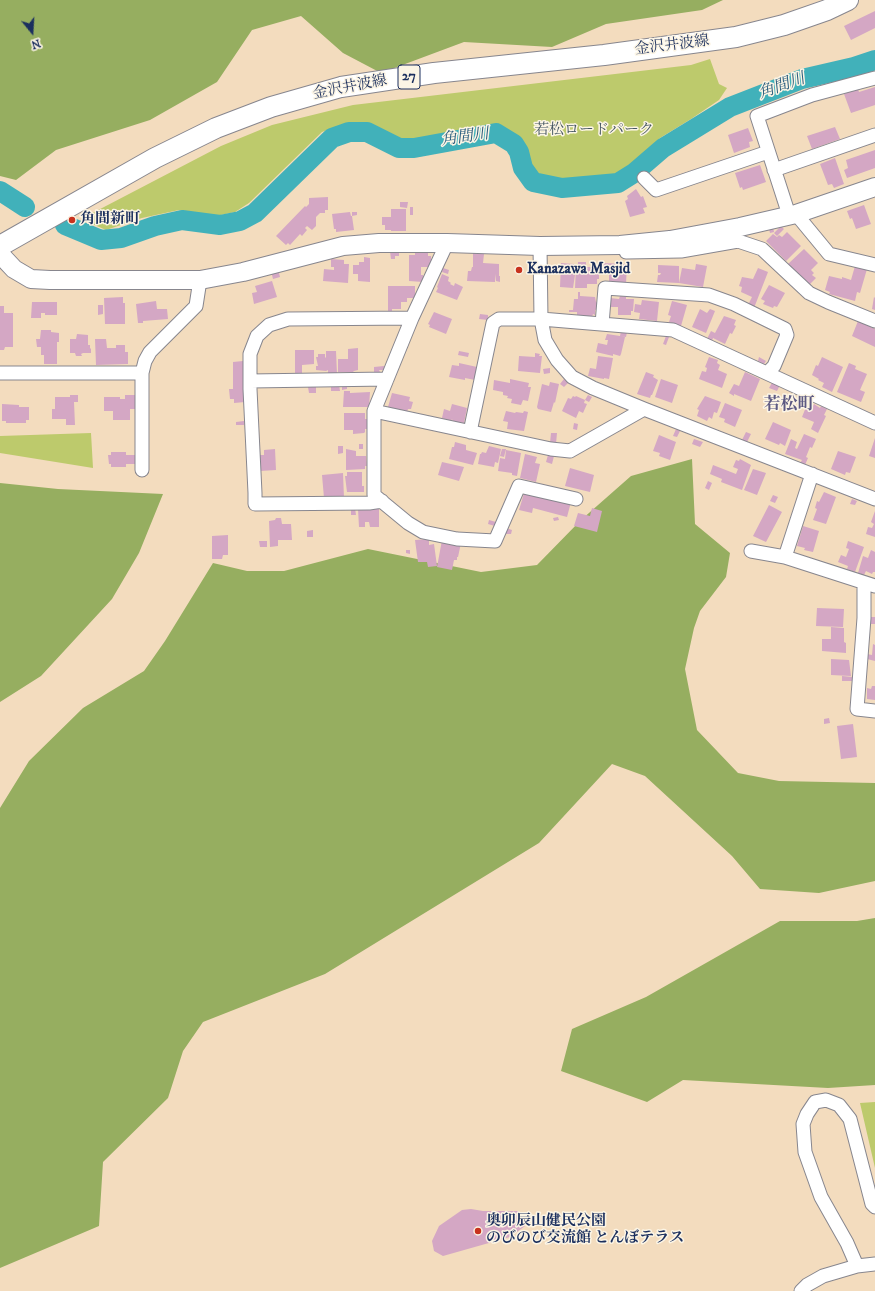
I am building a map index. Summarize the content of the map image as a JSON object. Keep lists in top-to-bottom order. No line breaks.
{"streets":{"main road":["金沢井波線","27"]},"districts":["若松町"],"water":["角間川"],"parks":["若松ロードパーク"],"places":["角間新町","Kanazawa Masjid","奥卯辰山健民公園 のびのび交流館 とんぼテラス"],"north":"bottom"}
